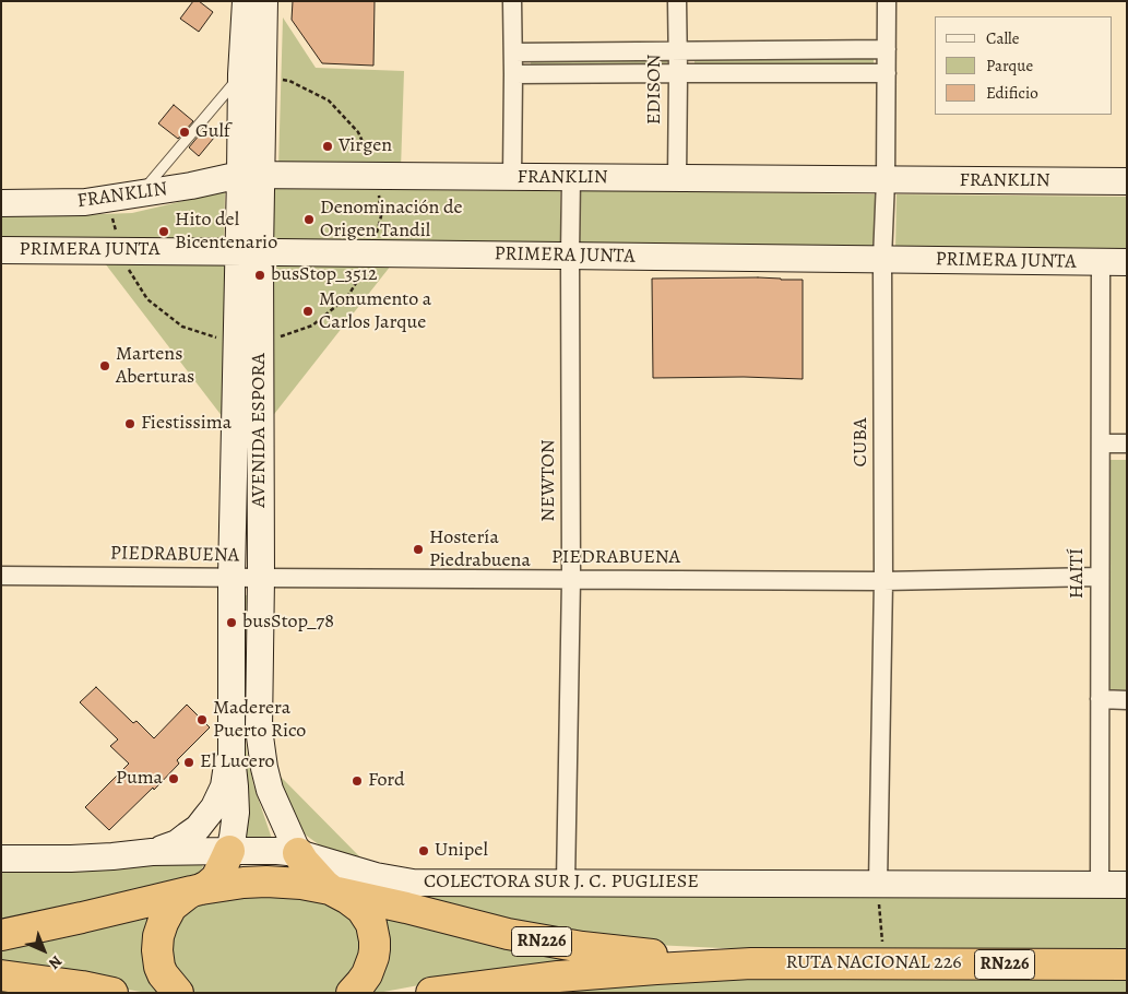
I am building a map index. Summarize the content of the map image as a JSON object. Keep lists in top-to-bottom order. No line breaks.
{"streets":{"highway":["RN226","RUTA NACIONAL 226"],"main road":["FRANKLIN","PRIMERA JUNTA","AVENIDA ESPORA","COLECTORA SUR J. C. PUGLIESE"],"street":["EDISON","CUBA","NEWTON","PIEDRABUENA","HAITÍ"]},"crossings":[["EDISON","FRANKLIN"],["FRANKLIN","AVENIDA ESPORA"],["FRANKLIN","CUBA"],["FRANKLIN","NEWTON"],["PRIMERA JUNTA","AVENIDA ESPORA"],["PRIMERA JUNTA","CUBA"],["PRIMERA JUNTA","NEWTON"],["PRIMERA JUNTA","HAITÍ"],["AVENIDA ESPORA","PIEDRABUENA"],["AVENIDA ESPORA","COLECTORA SUR J. C. PUGLIESE"],["CUBA","PIEDRABUENA"],["CUBA","COLECTORA SUR J. C. PUGLIESE"],["NEWTON","PIEDRABUENA"],["NEWTON","COLECTORA SUR J. C. PUGLIESE"],["PIEDRABUENA","HAITÍ"],["HAITÍ","COLECTORA SUR J. C. PUGLIESE"]],"places":["Gulf","Virgen","Denominación de Origen Tandil","Hito del Bicentenario","busStop_3512","Monumento a Carlos Jarque","Martens Aberturas","Fiestissima","Hostería Piedrabuena","busStop_78","Maderera Puerto Rico","El Lucero","Puma","Ford","Unipel"],"legend":["Calle","Parque","Edificio"],"north":"bottom right"}
